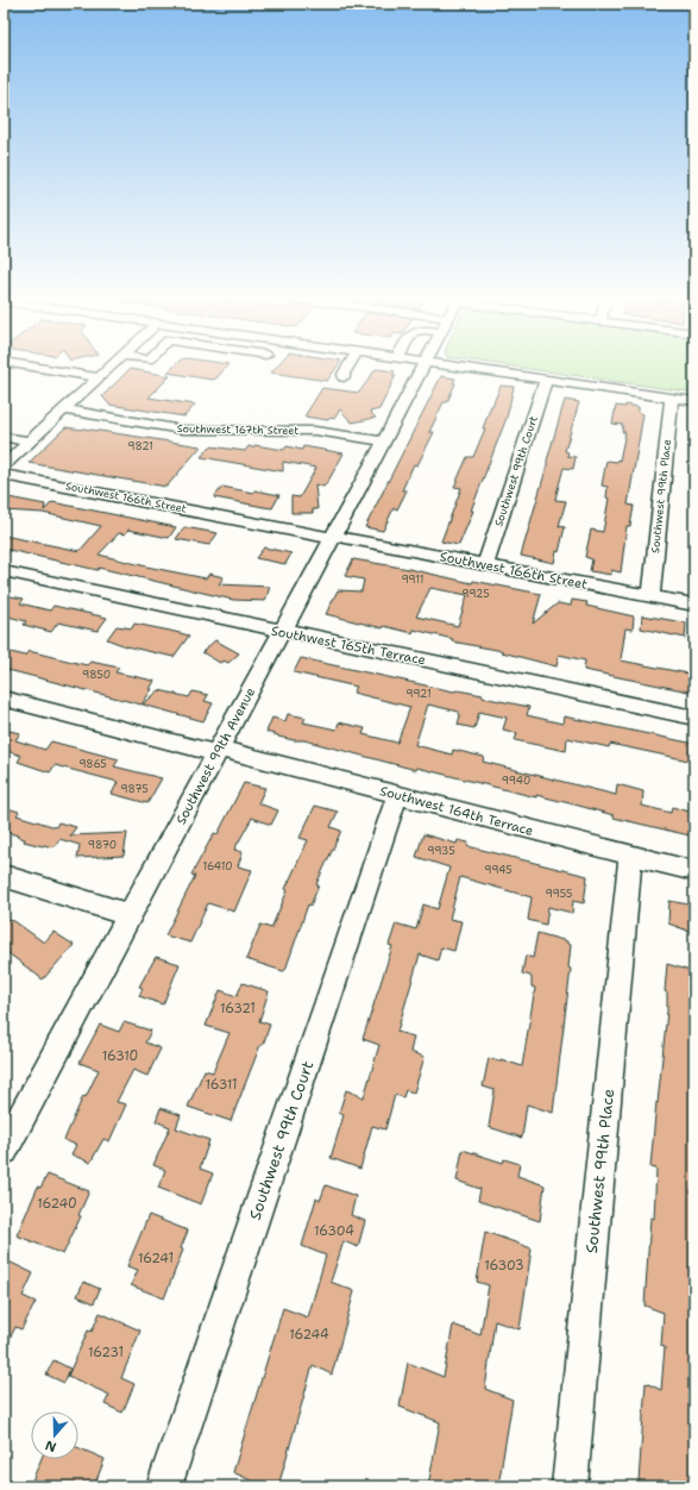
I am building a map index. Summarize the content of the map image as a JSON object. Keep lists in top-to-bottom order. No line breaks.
{"streets":{"street":["Southwest 167th Street","Southwest 99th Court","Southwest 99th Place","Southwest 166th Street","Southwest 165th Terrace","Southwest 99th Avenue","Southwest 164th Terrace"]},"crossings":[["Southwest 167th Street","Southwest 99th Avenue"],["Southwest 99th Court","Southwest 166th Street"],["Southwest 99th Court","Southwest 164th Terrace"],["Southwest 99th Place","Southwest 166th Street"],["Southwest 99th Place","Southwest 164th Terrace"],["Southwest 166th Street","Southwest 99th Avenue"],["Southwest 165th Terrace","Southwest 99th Avenue"],["Southwest 99th Avenue","Southwest 164th Terrace"]],"house_numbers":["9821","9911","9925","9850","9921","9865","9940","9875","9870","9935","16410","9945","9955","16321","16310","16311","16240","16304","16241","16303","16244","16231"],"north":"bottom"}
